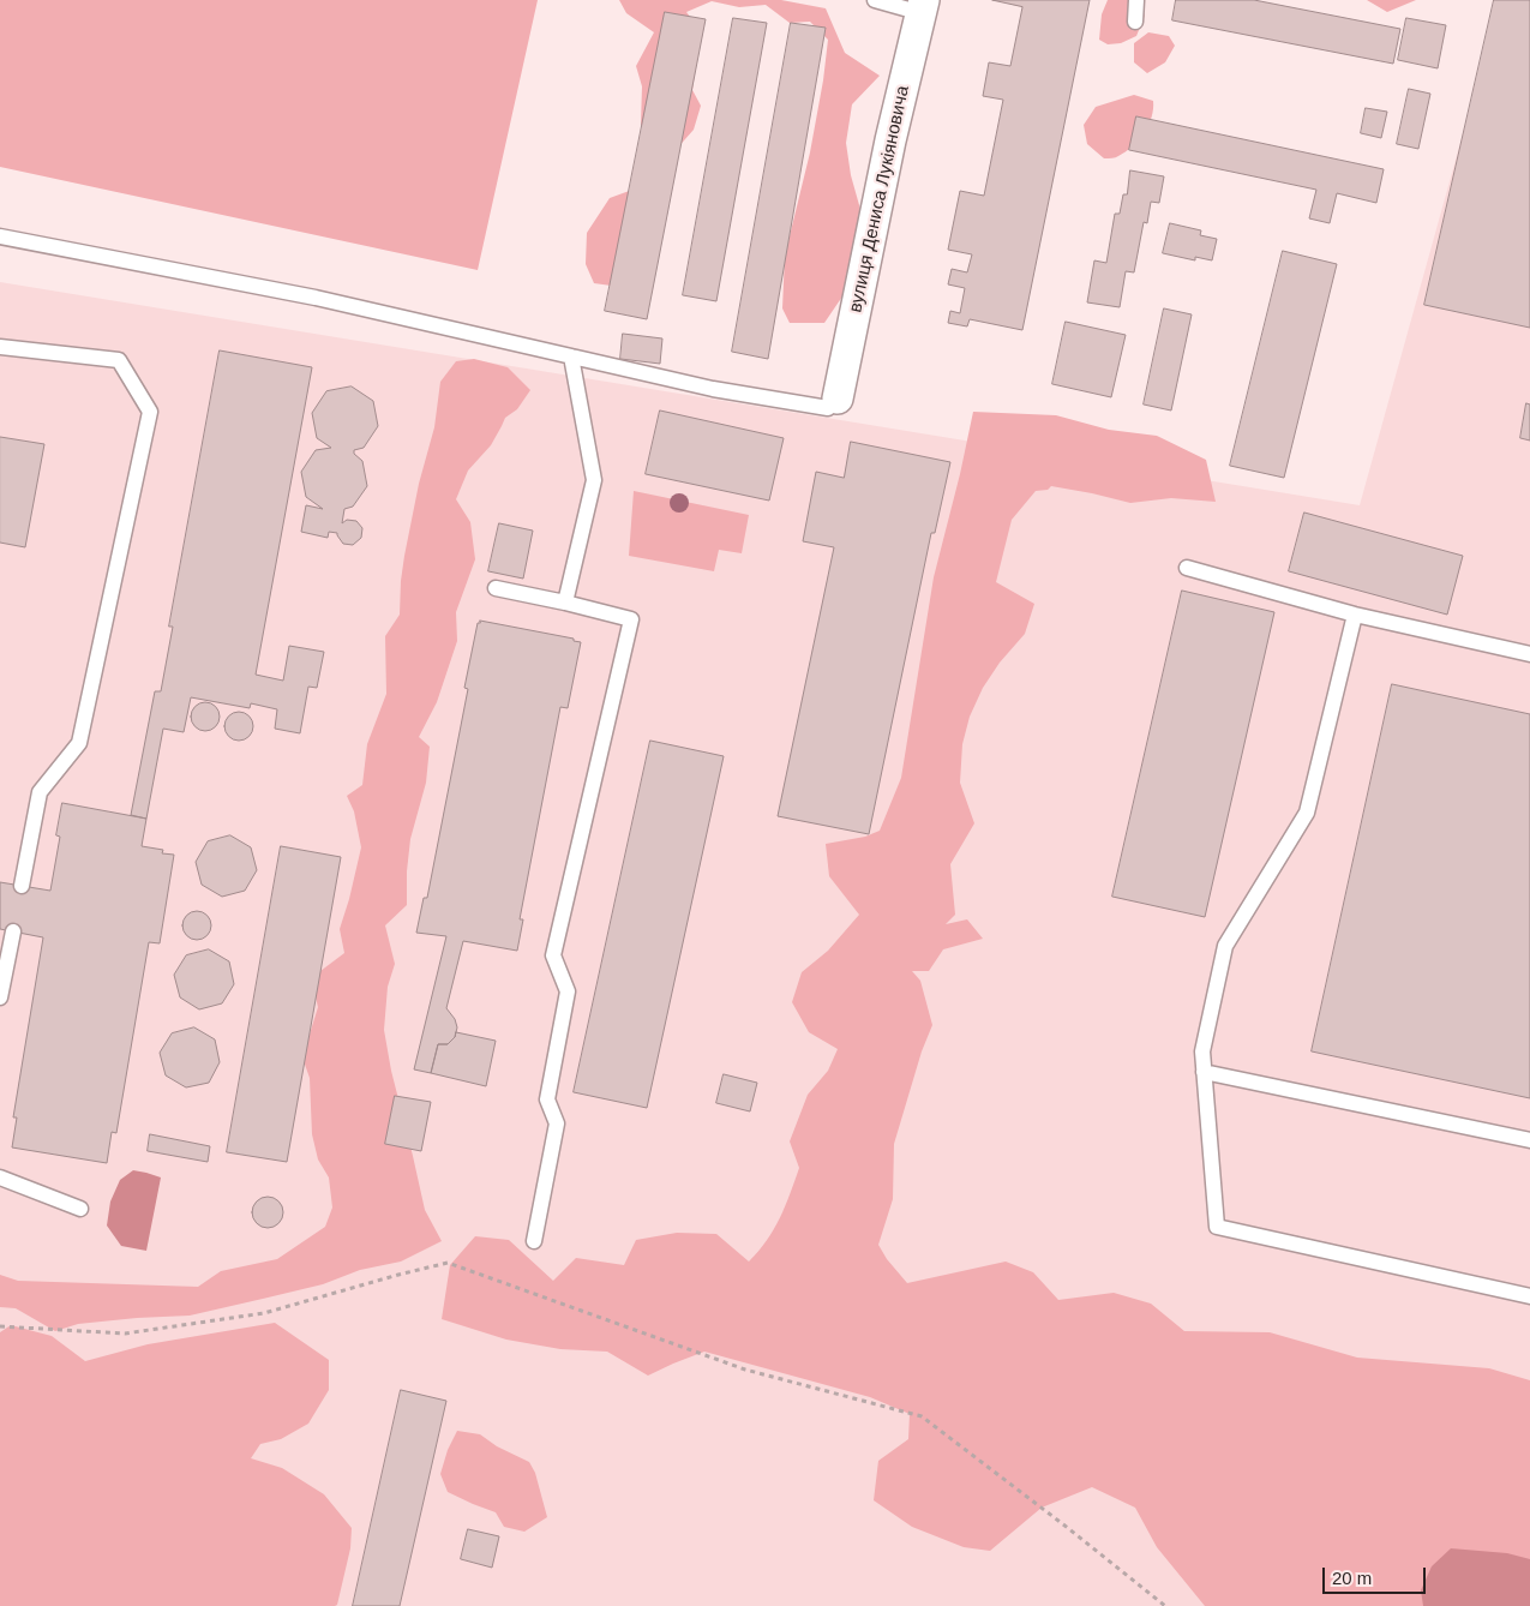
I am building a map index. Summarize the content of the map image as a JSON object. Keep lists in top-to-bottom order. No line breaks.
{"streets":{"street":["вулиця Дениса Лукіяновича"]},"scale_bar":"20 m"}
